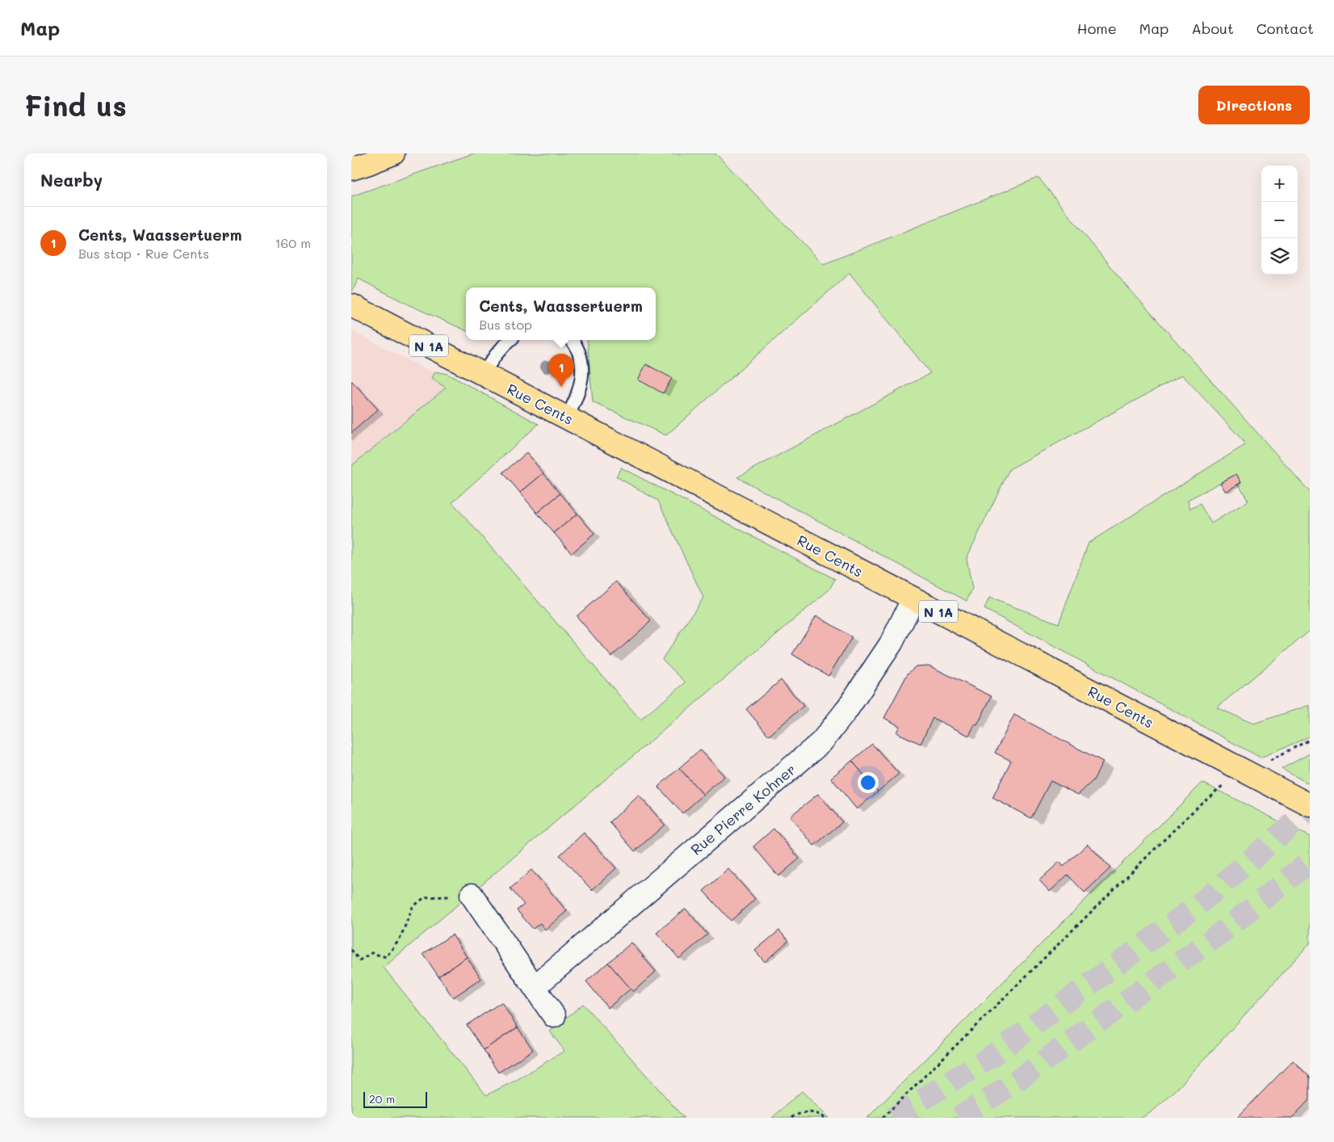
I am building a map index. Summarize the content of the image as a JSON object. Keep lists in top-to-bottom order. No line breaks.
{"streets":{"main road":["N 1A","Rue Cents"],"street":["Rue Pierre Kohner"]},"crossings":[["Rue Cents","Rue Pierre Kohner"]],"scale_bar":"20 m","page":{"header":"Map","nav":["Home","Map","About","Contact"],"buttons":"Directions","title":"Find us","heading":"Nearby","map_buttons":["+","−"],"list":[{"mark":"1","name":"Cents, Waassertuerm","note":"Bus stop · Rue Cents","value":"160 m"}],"popup":["Cents, Waassertuerm","Bus stop"],"pins":"1","scale":"20 m"}}
